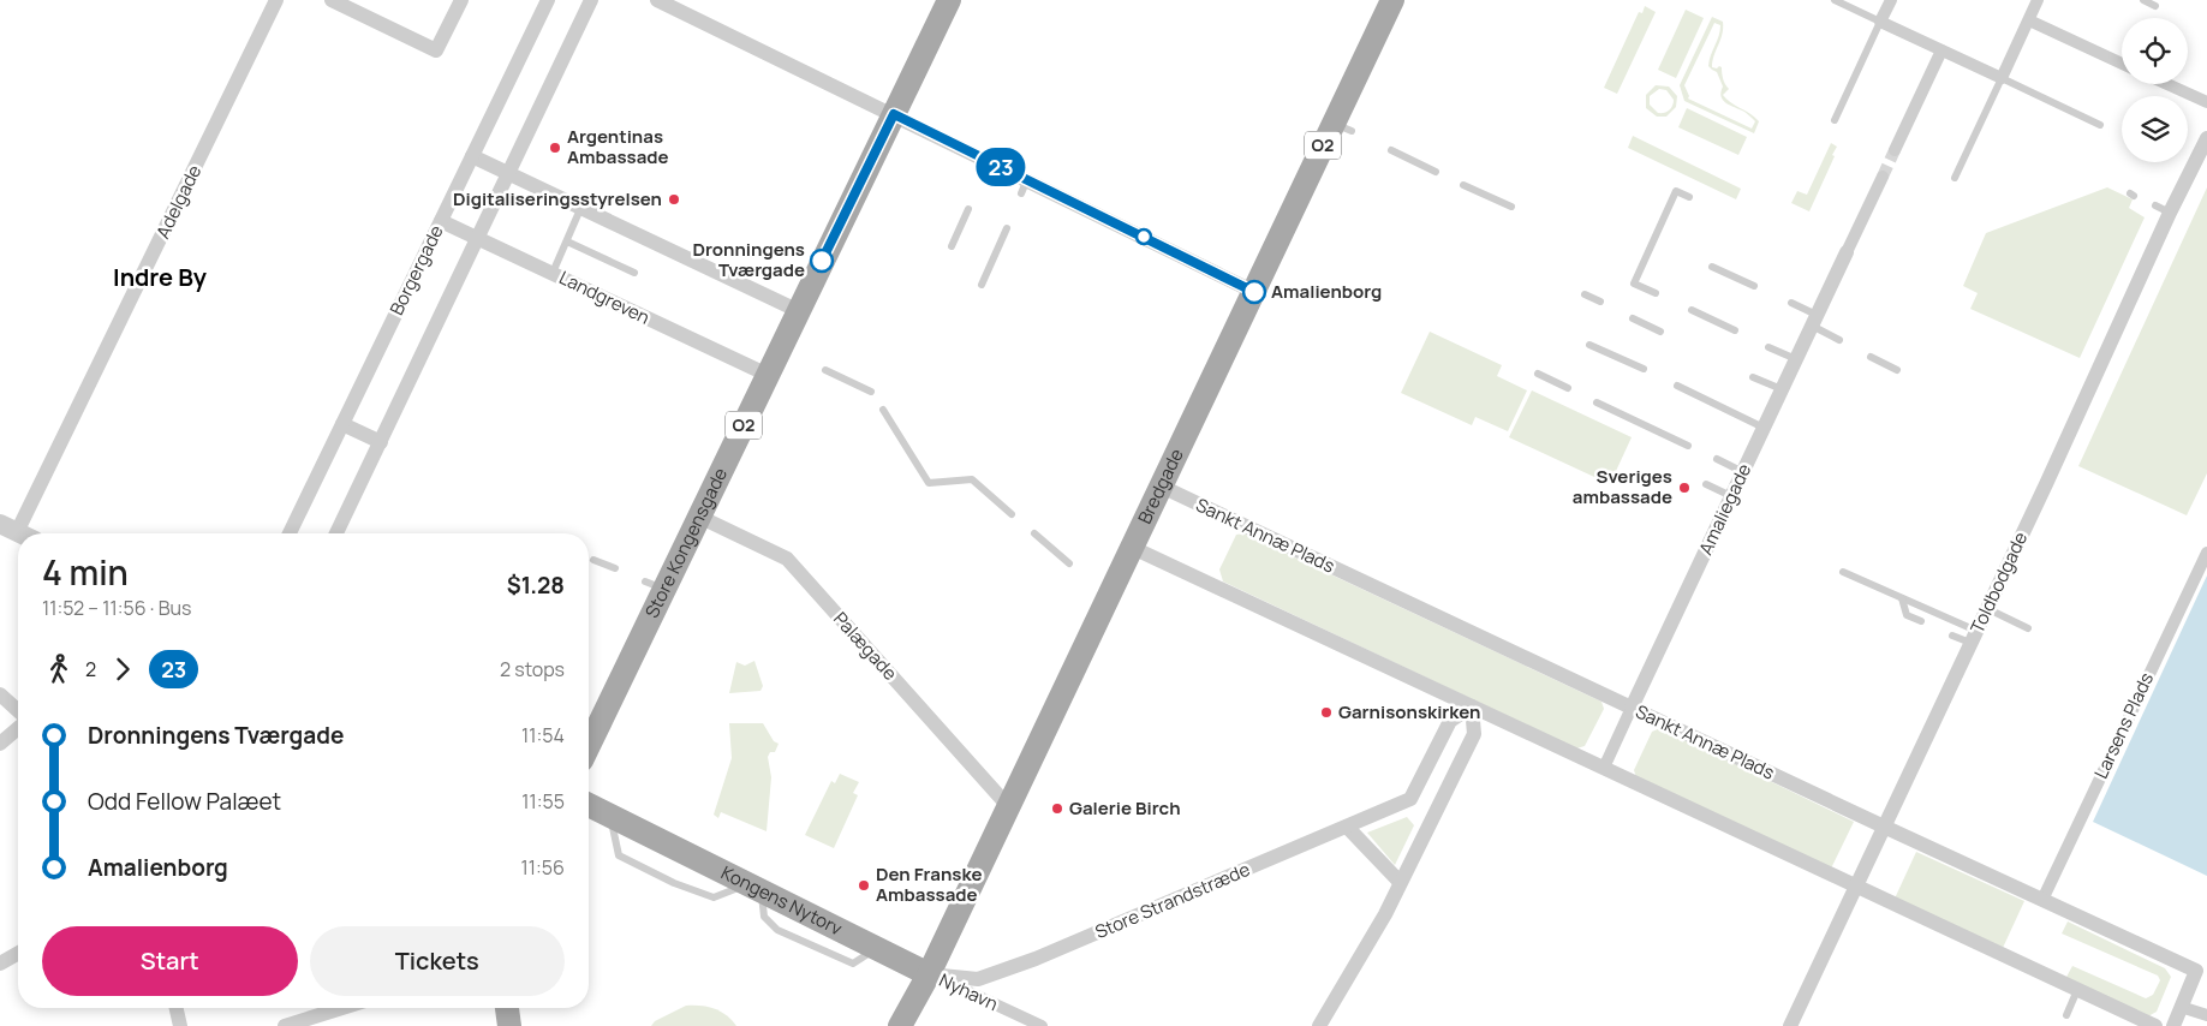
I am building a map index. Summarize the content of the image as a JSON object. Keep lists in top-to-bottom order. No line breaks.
{"streets":{"main road":["O2","Bredgade","Store Kongensgade","Kongens Nytorv"],"street":["Adelgade","Borgergade","Landgreven","Amaliegade","Sankt Annæ Plads","Toldbodgade","Palægade","Larsens Plads","Store Strandstræde","Nyhavn"]},"crossings":[["O2","Bredgade"],["O2","Kongens Nytorv"],["O2","Store Strandstræde"],["O2","Nyhavn"],["Borgergade","Landgreven"],["Landgreven","Store Kongensgade"],["Bredgade","Sankt Annæ Plads"],["Bredgade","Palægade"],["Bredgade","Kongens Nytorv"],["Bredgade","Store Strandstræde"],["Bredgade","Nyhavn"],["Amaliegade","Sankt Annæ Plads"],["Sankt Annæ Plads","Toldbodgade"],["Sankt Annæ Plads","Larsens Plads"],["Store Kongensgade","Palægade"],["Kongens Nytorv","Store Strandstræde"],["Kongens Nytorv","Nyhavn"],["Store Strandstræde","Nyhavn"]],"districts":["Indre By"],"places":["Argentinas Ambassade","Digitaliseringsstyrelsen","Dronningens Tværgade","Amalienborg","Sveriges ambassade","Garnisonskirken","Galerie Birch","Den Franske Ambassade"],"lines":["bus line 23"],"page":{"on_map":"23","heading":["4 min","11:52 – 11:56 · Bus","$1.28"],"legs":["2","23","2 stops"],"list":[{"name":"Dronningens Tværgade","value":"11:54"},{"name":"Odd Fellow Palæet","value":"11:55"},{"name":"Amalienborg","value":"11:56"}],"buttons":["Start","Tickets"]}}
